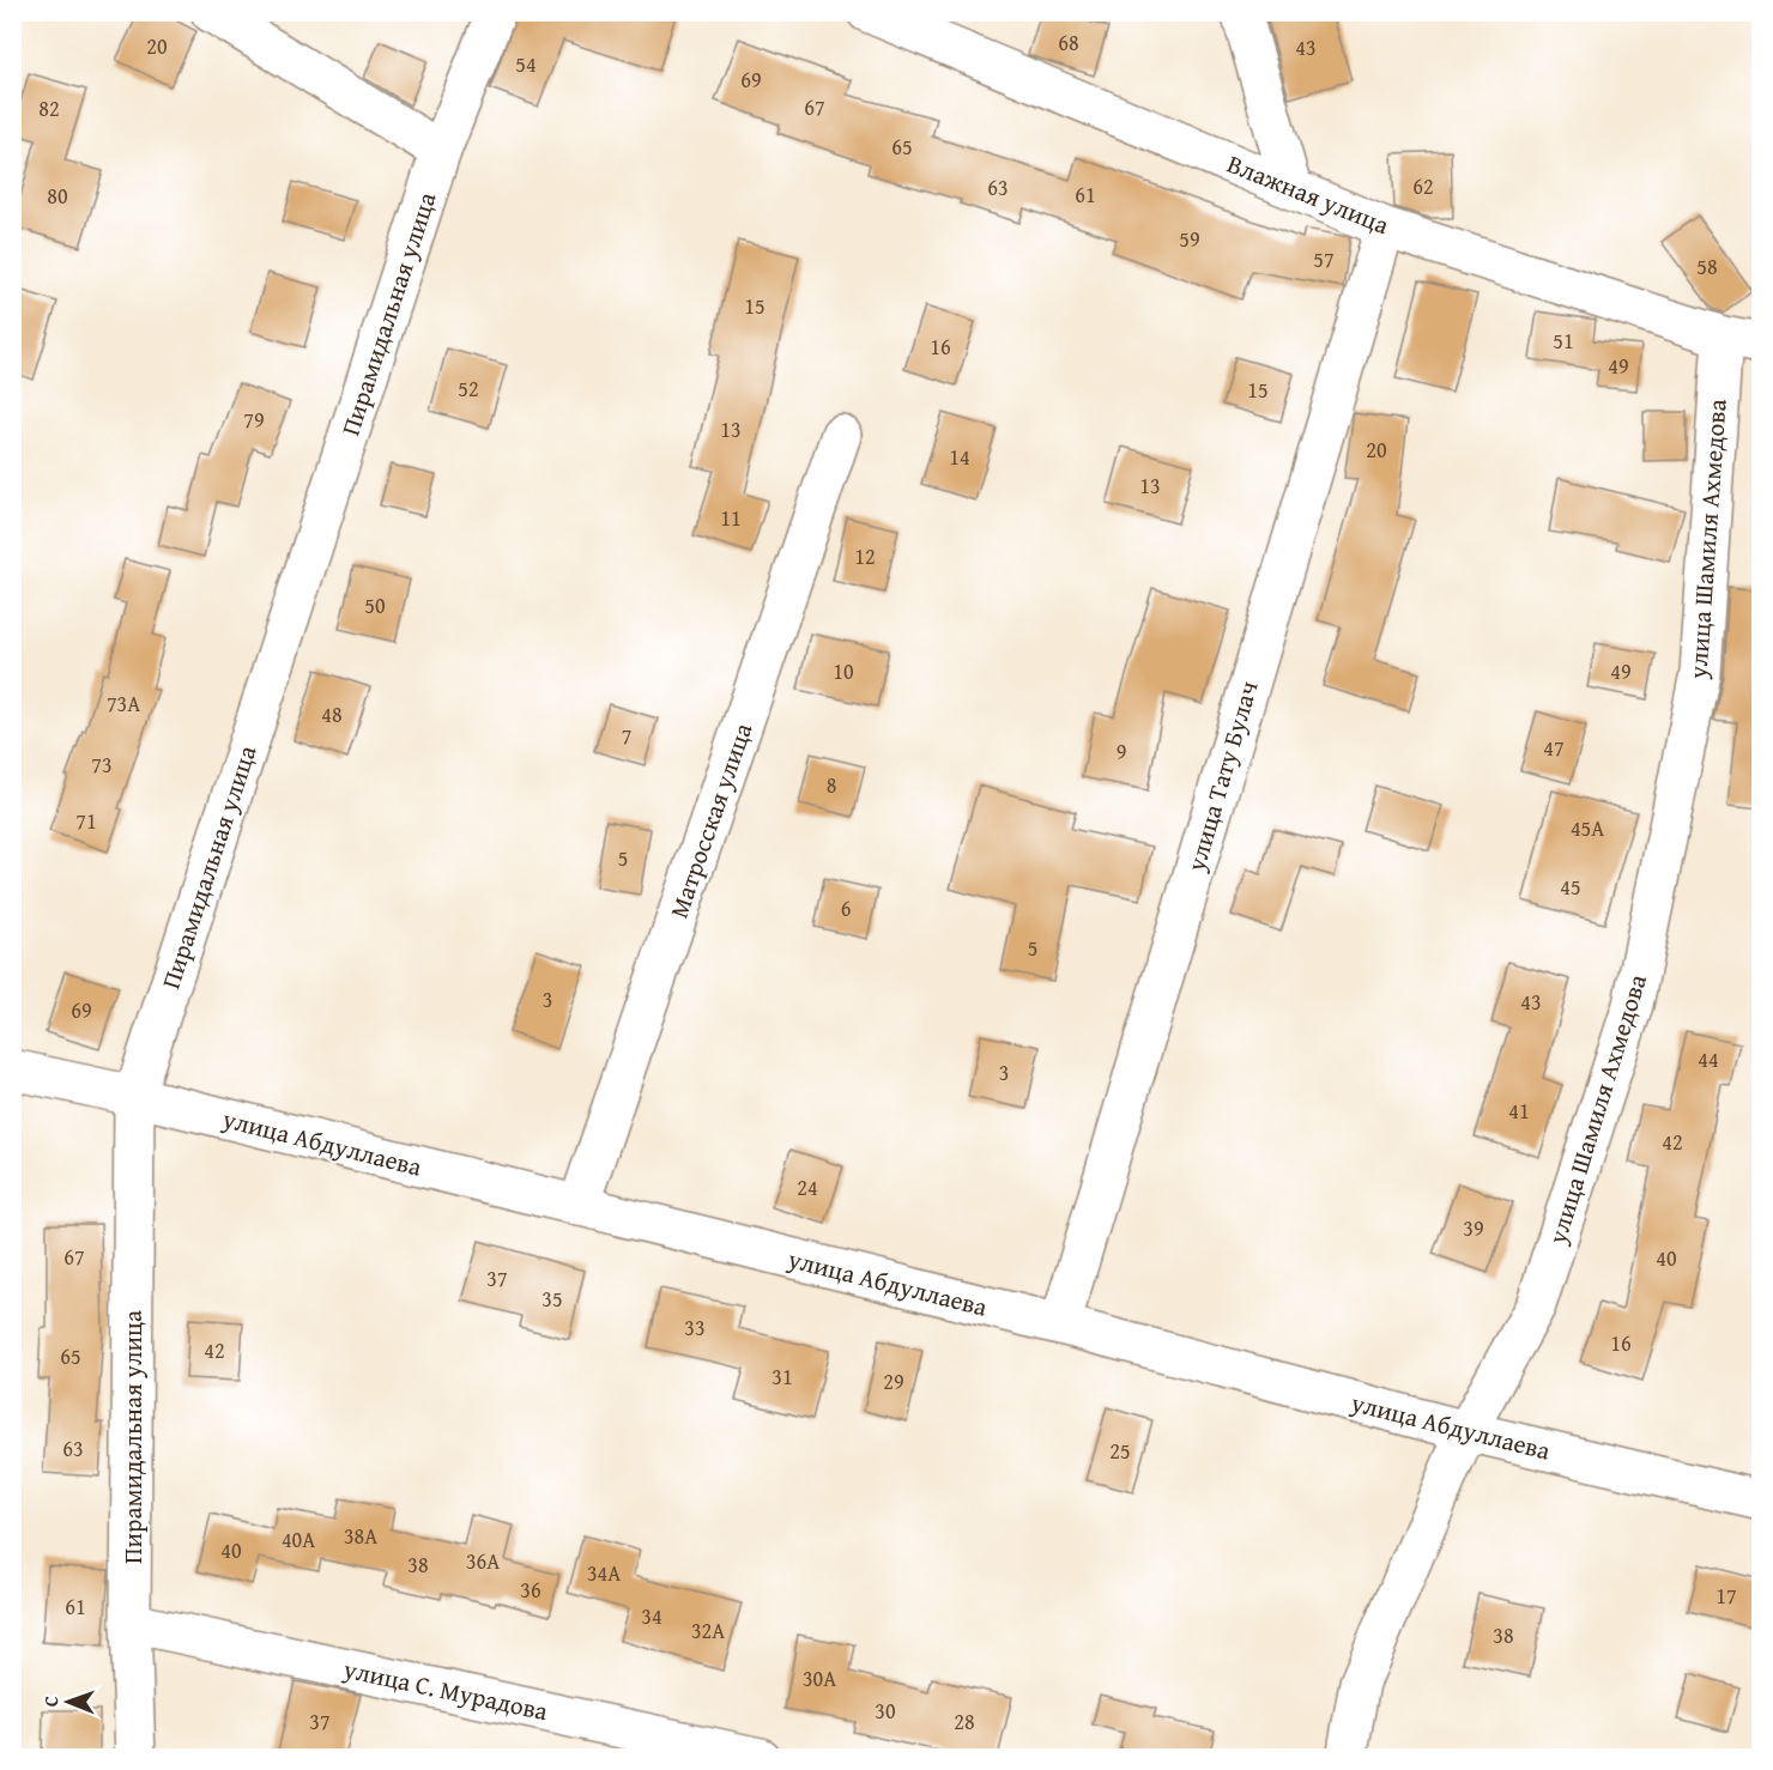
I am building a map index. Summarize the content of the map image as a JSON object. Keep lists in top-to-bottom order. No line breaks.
{"streets":{"street":["Влажная улица","Пирамидальная улица","улица Шамиля Ахмедова","улица Тату Булач","Матросская улица","улица Абдуллаева","улица С. Мурадова"]},"crossings":[["Влажная улица","улица Шамиля Ахмедова"],["Влажная улица","улица Тату Булач"],["Пирамидальная улица","улица Абдуллаева"],["Пирамидальная улица","улица С. Мурадова"],["улица Шамиля Ахмедова","улица Абдуллаева"],["улица Тату Булач","улица Абдуллаева"],["Матросская улица","улица Абдуллаева"]],"house_numbers":["68","20","43","54","69","67","82","65","62","63","61","80","59","57","58","15","51","16","49","52","15","79","13","20","14","13","11","12","50","10","49","73А","48","7","47","9","73","8","71","45А","5","45","6","5","3","43","69","44","3","41","42","24","39","67","40","37","35","33","16","42","65","31","29","63","25","38А","40А","40","36А","38","34А","36","17","61","34","32А","38","30А","30","37","28"],"north":"left"}
